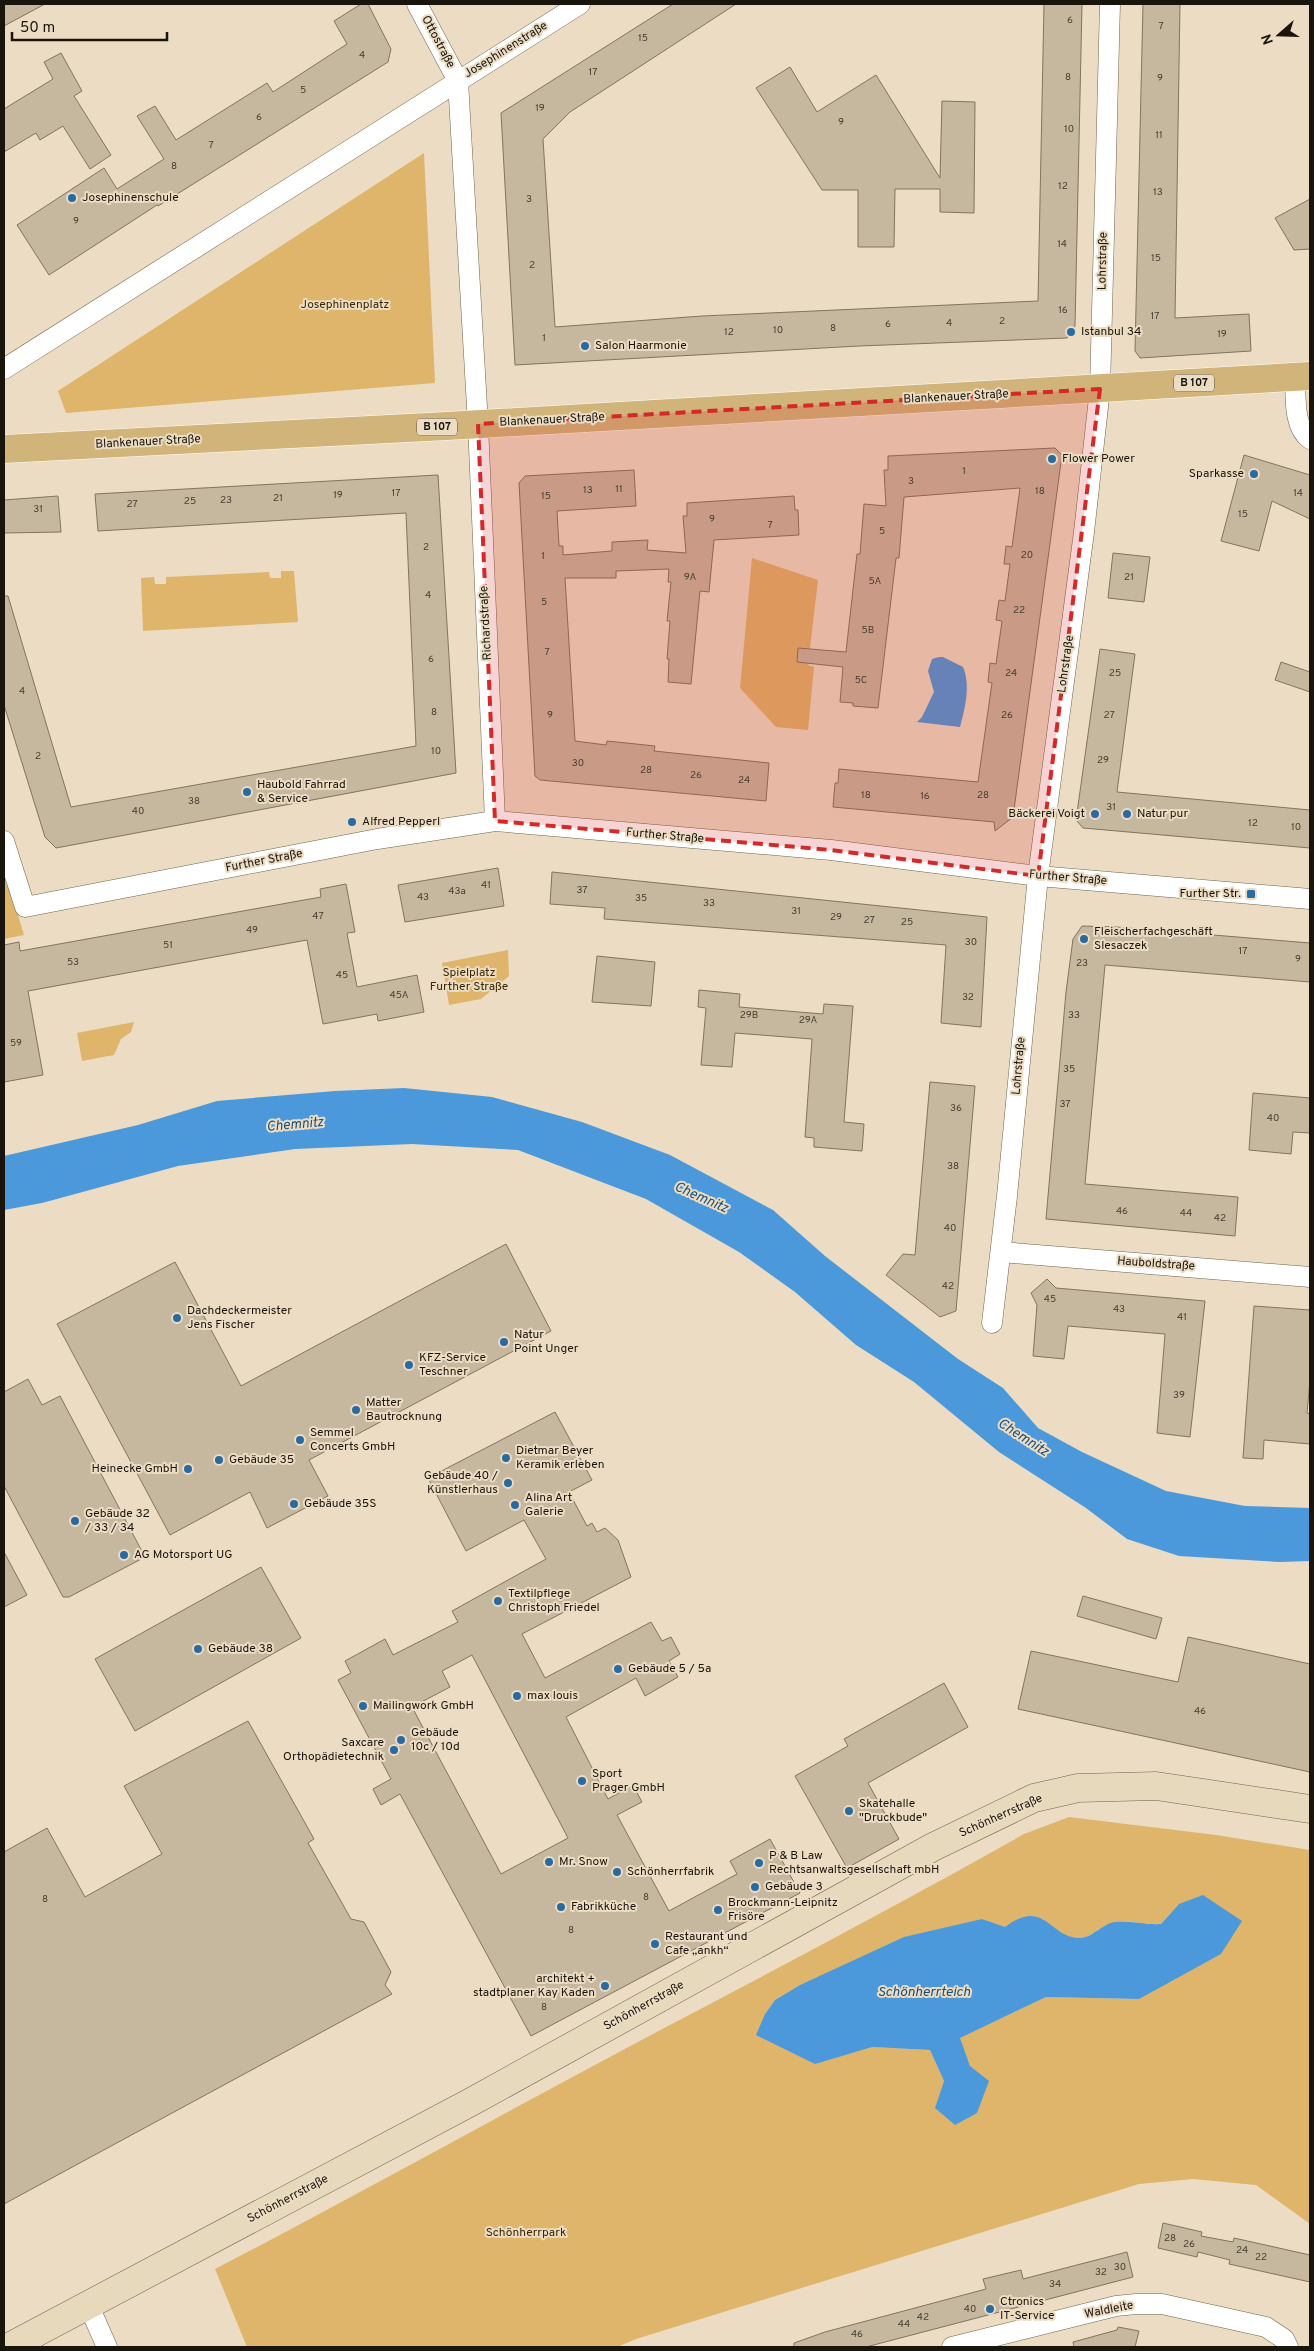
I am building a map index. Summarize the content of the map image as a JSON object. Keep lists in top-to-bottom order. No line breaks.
{"streets":{"main road":["B 107","Blankenauer Straße","Schönherrstraße"],"street":["Ottostraße","Josephinenstraße","Lohrstraße","Richardstraße","Further Straße","Hauboldstraße","Waldleite"]},"crossings":[["Ottostraße","Josephinenstraße"],["Lohrstraße","B 107"],["Lohrstraße","Blankenauer Straße"],["Lohrstraße","Further Straße"],["Lohrstraße","Hauboldstraße"],["B 107","Blankenauer Straße"],["Blankenauer Straße","Richardstraße"],["Richardstraße","Further Straße"]],"water":["Chemnitz","Schönherrteich"],"parks":["Josephinenplatz","Spielplatz Further Straße","Schönherrpark"],"places":{"other":["Josephinenschule","Istanbul 34","Salon Haarmonie","Flower Power","Sparkasse","Haubold Fahrrad & Service","Bäckerei Voigt","Natur pur","Alfred Pepperl","Fleischerfachgeschäft Slesaczek","Dachdeckermeister Jens Fischer","Natur Point Unger","KFZ-Service Teschner","Matter Bautrocknung","Semmel Concerts GmbH","Dietmar Beyer Keramik erleben","Gebäude 35","Heinecke GmbH","Gebäude 40 / Künstlerhaus","Gebäude 35S","Alina Art Galerie","Gebäude 32 / 33 / 34","AG Motorsport UG","Textilpflege Christoph Friedel","Gebäude 38","Gebäude 5 / 5a","max louis","Mailingwork GmbH","Gebäude 10c / 10d","Saxcare Orthopädietechnik","Sport Prager GmbH","Skatehalle \"Druckbude\"","Mr. Snow","P & B Law Rechtsanwaltsgesellschaft mbH","Schönherrfabrik","Gebäude 3","Fabrikküche","Brockmann-Leipnitz Frisöre","Restaurant und Cafe „ankh“","architekt + stadtplaner Kay Kaden","Ctronics IT-Service"],"transit":["Further Str."]},"house_numbers":["6","7","15","4","17","8","9","5","19","6","9","10","11","7","8","12","13","3","9","14","15","2","16","17","2","4","6","8","10","12","19","1","1","3","11","13","18","17","14","19","15","21","23","25","27","31","15","9","7","5","2","20","1","9A","21","5A","4","5","22","5B","7","6","24","25","5C","4","8","9","26","27","10","2","29","30","28","26","24","18","28","16","38","31","40","12","10","41","37","43a","43","35","33","31","47","29","27","25","49","30","51","17","9","53","23","45","45A","32","29B","33","29A","59","35","37","36","40","38","46","44","42","40","42","45","43","41","39","46","8","8","8","8","28","26","24","22","30","32","34","40","42","44","46"],"scale_bar":"50 m","north":"left"}
